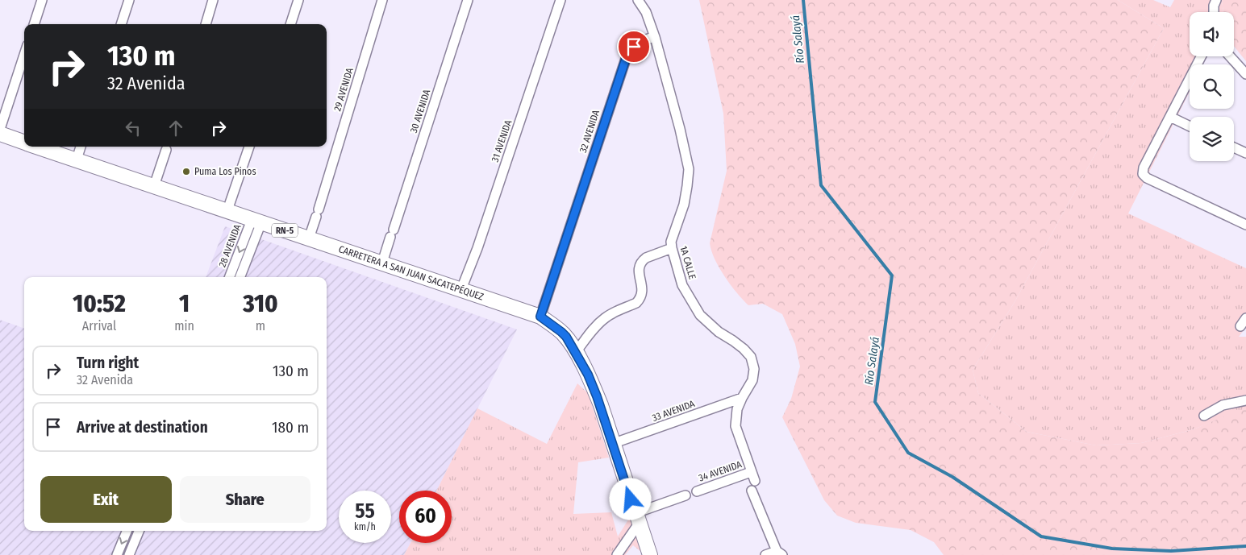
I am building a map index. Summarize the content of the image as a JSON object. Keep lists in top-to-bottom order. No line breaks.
{"streets":{"main road":["RN-5","CARRETERA A SAN JUAN SACATEPÉQUEZ"],"street":["29 AVENIDA","30 AVENIDA","32 AVENIDA","31 AVENIDA","28 AVENIDA","1A CALLE","33 AVENIDA","34 AVENIDA"]},"crossings":[["29 AVENIDA","CARRETERA A SAN JUAN SACATEPÉQUEZ"],["30 AVENIDA","CARRETERA A SAN JUAN SACATEPÉQUEZ"],["32 AVENIDA","1A CALLE"],["32 AVENIDA","CARRETERA A SAN JUAN SACATEPÉQUEZ"],["31 AVENIDA","CARRETERA A SAN JUAN SACATEPÉQUEZ"],["28 AVENIDA","CARRETERA A SAN JUAN SACATEPÉQUEZ"],["1A CALLE","33 AVENIDA"],["1A CALLE","34 AVENIDA"],["CARRETERA A SAN JUAN SACATEPÉQUEZ","33 AVENIDA"]],"water":["Río Salayá"],"places":["Puma Los Pinos"],"page":{"turn":["130 m","32 Avenida"],"eta":["10:52","Arrival","1","min","310","m"],"list":[{"name":"Turn right","note":"32 Avenida","value":"130 m"},{"name":"Arrive at destination","value":"180 m"}],"buttons":["Exit","Share"],"speed":"55 km/h","limit":"60"}}
